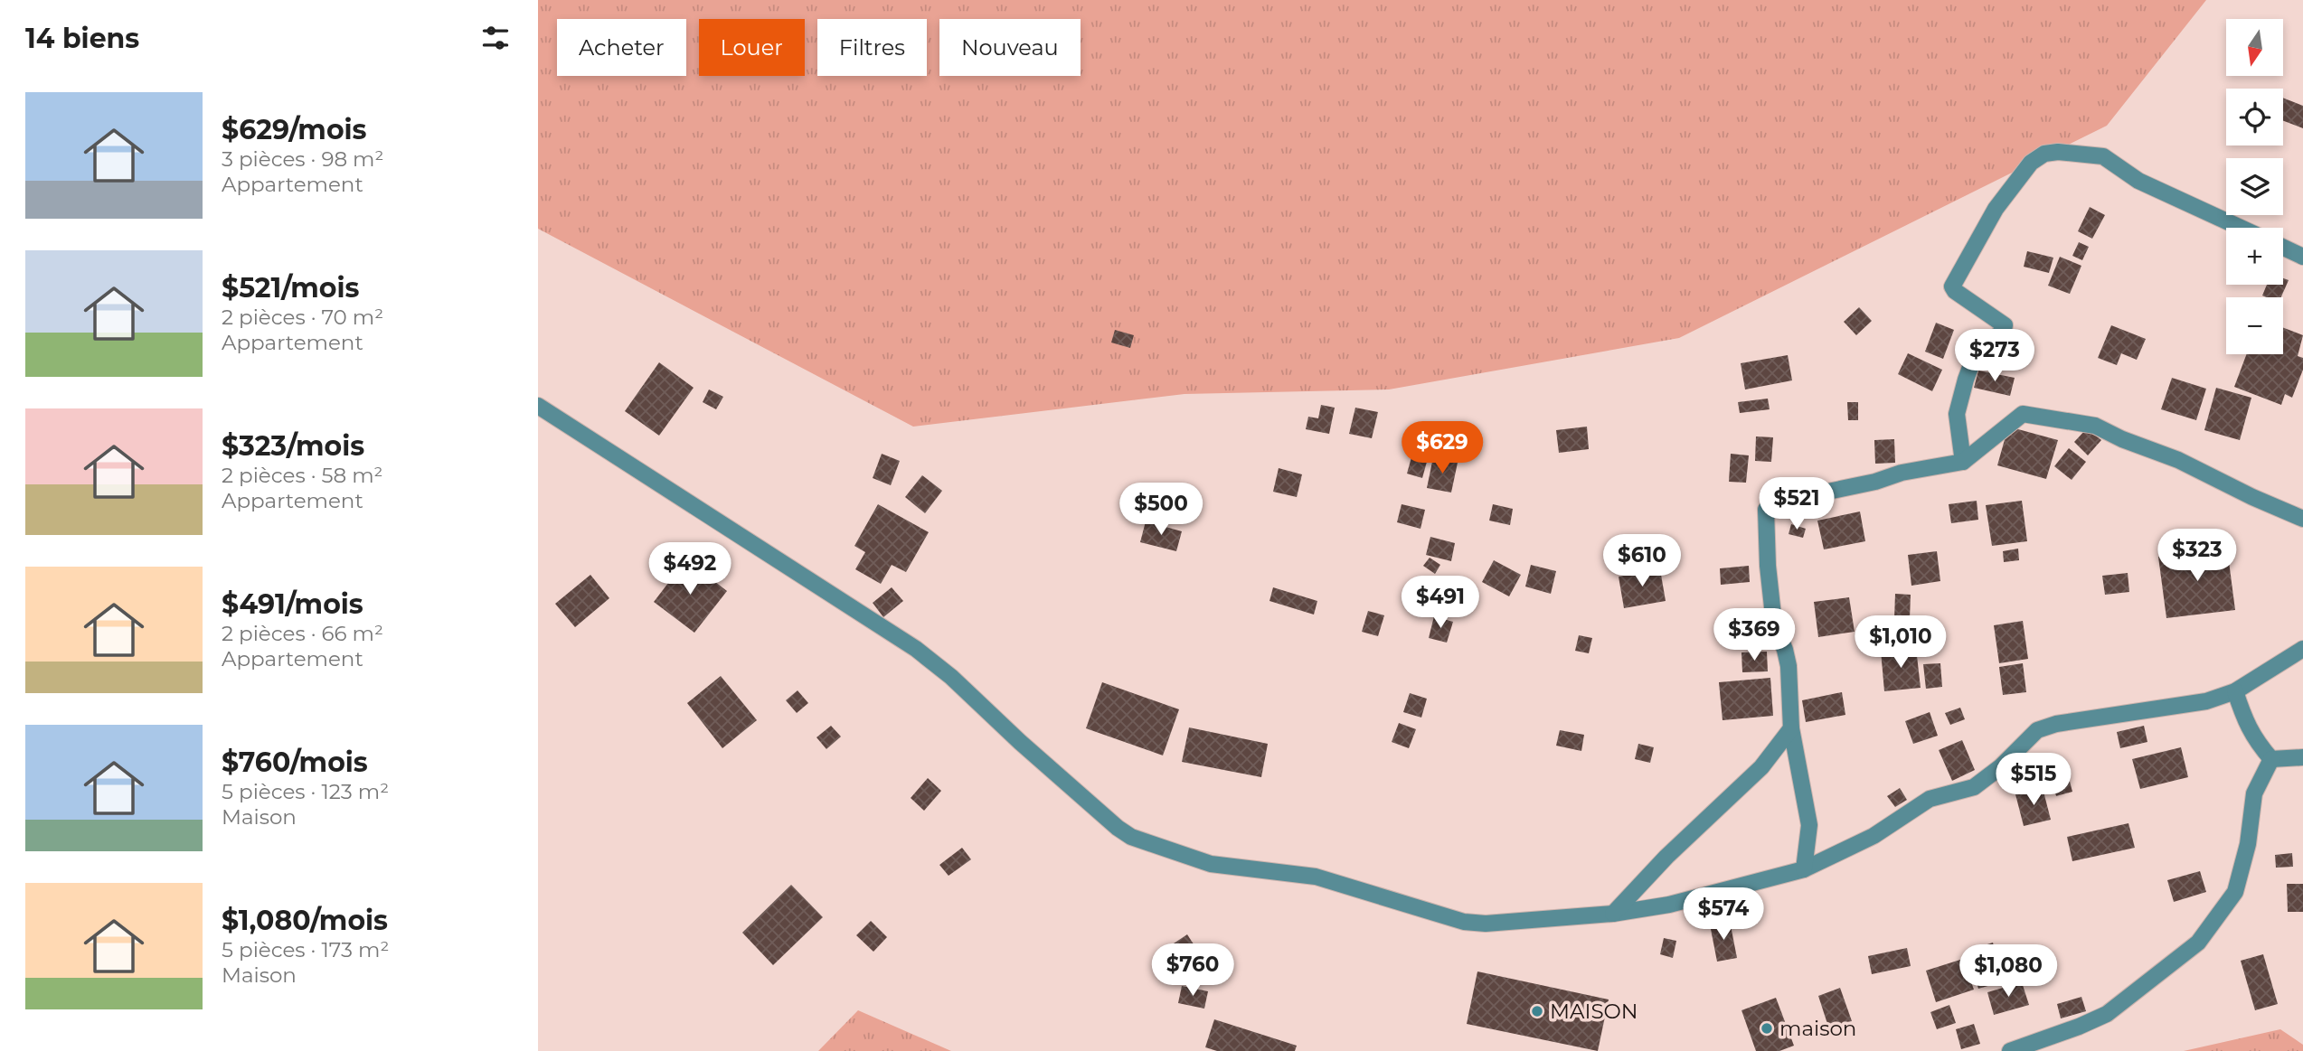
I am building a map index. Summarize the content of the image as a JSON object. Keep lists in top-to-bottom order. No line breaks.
{"places":["MAISON","maison"],"north":"bottom","page":{"heading":"14 biens","map_buttons":["+","−"],"chip":["Acheter","Louer","Filtres","Nouveau"],"list":[{"name":"$629/mois","note":"3 pièces · 98 m² · Appartement"},{"name":"$521/mois","note":"2 pièces · 70 m² · Appartement"},{"name":"$323/mois","note":"2 pièces · 58 m² · Appartement"},{"name":"$491/mois","note":"2 pièces · 66 m² · Appartement"},{"name":"$760/mois","note":"5 pièces · 123 m² · Maison"},{"name":"$1,080/mois","note":"5 pièces · 173 m² · Maison"}],"price":["$273","$629","$521","$500","$323","$610","$492","$491","$369","$1,010","$515","$574","$760","$1,080"]}}
